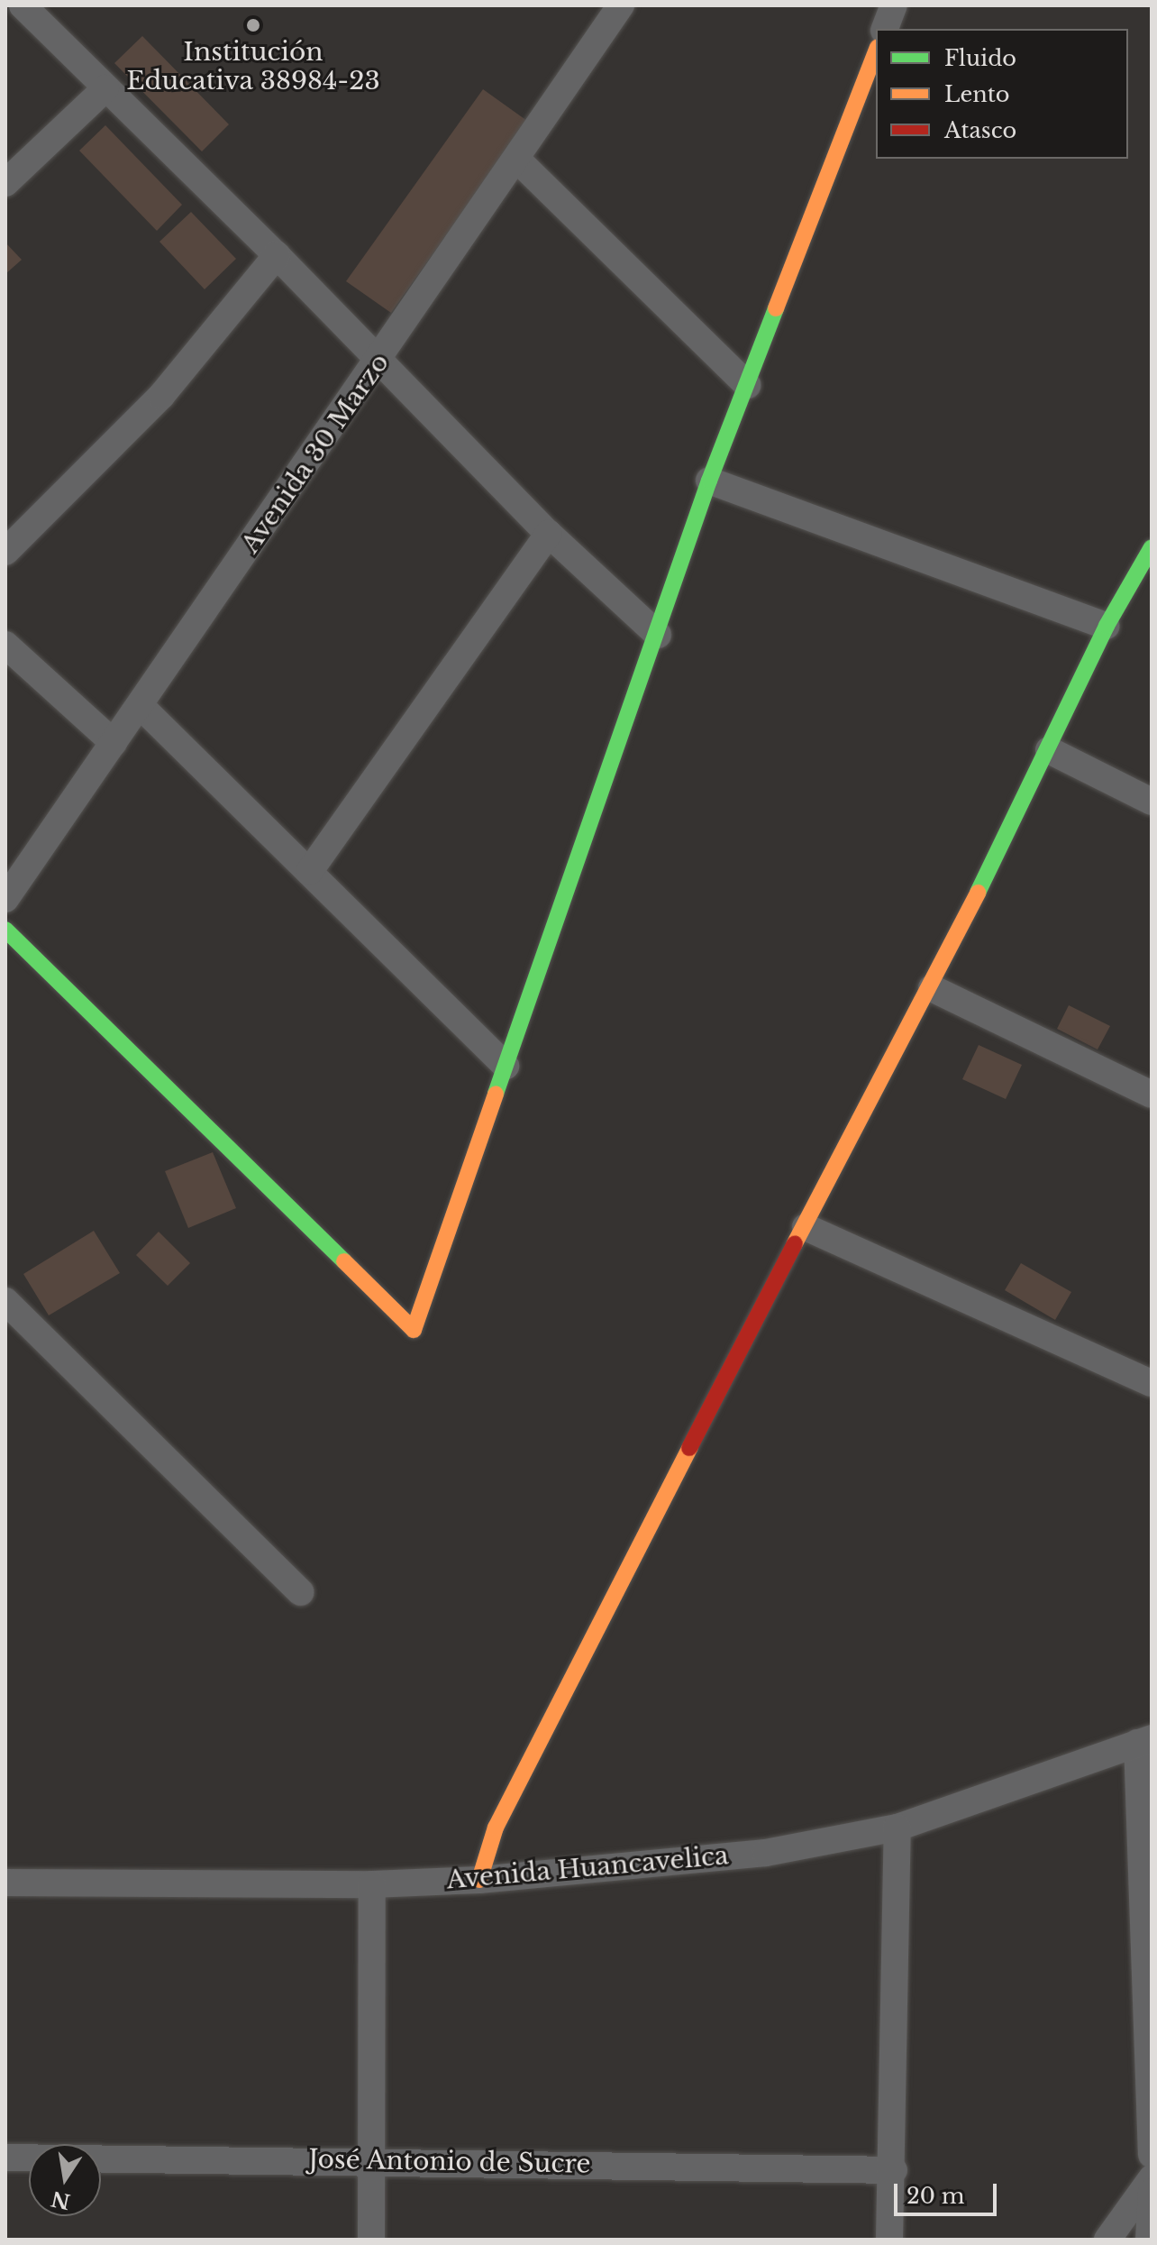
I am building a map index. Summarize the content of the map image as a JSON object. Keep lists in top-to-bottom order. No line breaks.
{"streets":{"street":["Avenida 30 Marzo","Avenida Huancavelica","José Antonio de Sucre"]},"places":["Institución Educativa 38984-23"],"legend":["Fluido","Lento","Atasco"],"scale_bar":"20 m","north":"bottom"}
